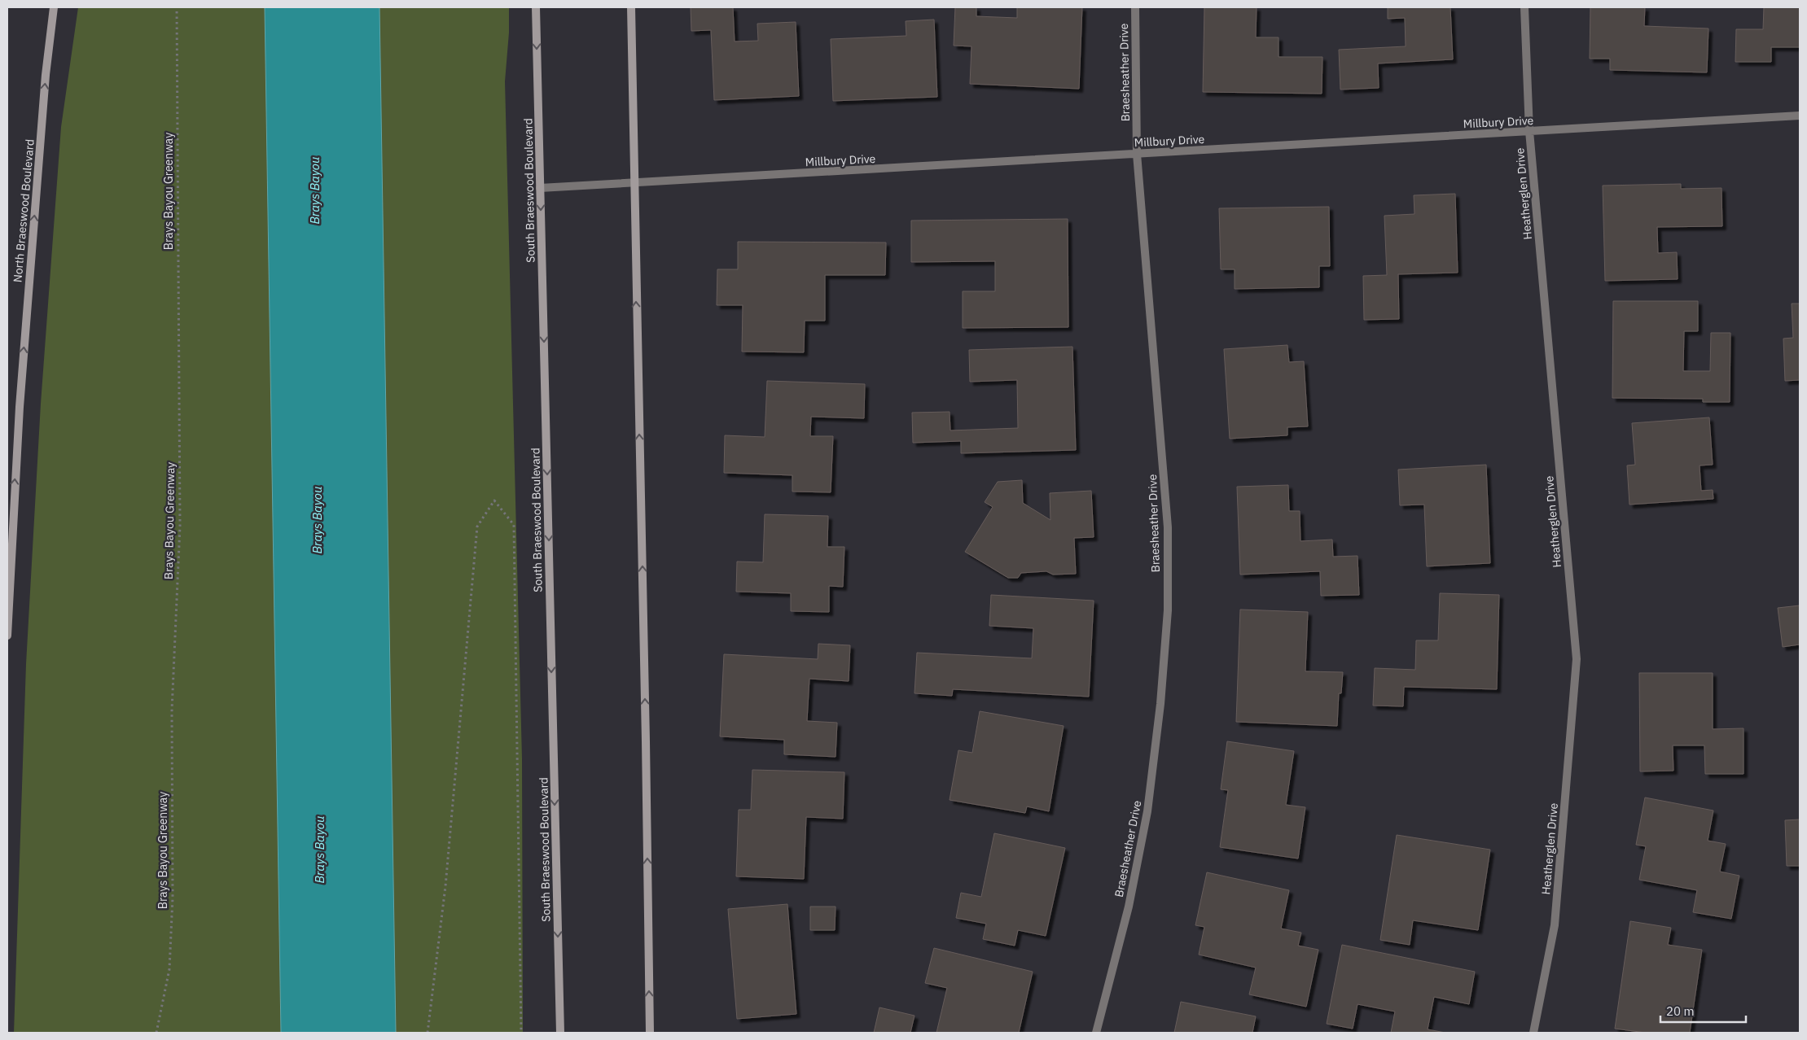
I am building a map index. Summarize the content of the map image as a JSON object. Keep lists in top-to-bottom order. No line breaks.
{"streets":{"main road":["South Braeswood Boulevard","North Braeswood Boulevard"],"street":["Braesheather Drive","Millbury Drive","Heatherglen Drive"],"path":["Brays Bayou Greenway"]},"crossings":[["Braesheather Drive","Millbury Drive"],["Millbury Drive","South Braeswood Boulevard"],["Millbury Drive","Heatherglen Drive"]],"one_way":["South Braeswood Boulevard","North Braeswood Boulevard"],"water":["Brays Bayou"],"scale_bar":"20 m"}
